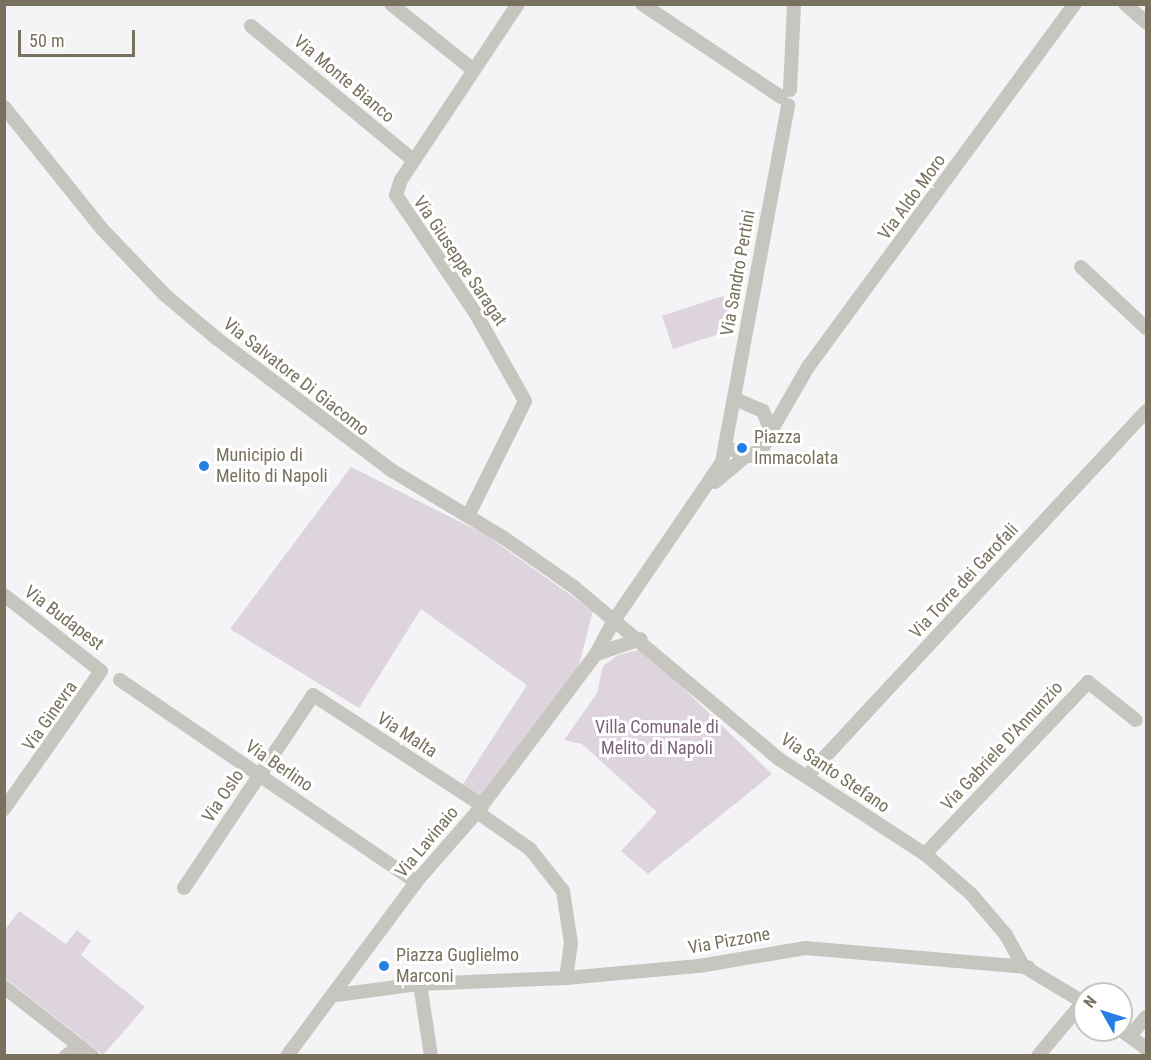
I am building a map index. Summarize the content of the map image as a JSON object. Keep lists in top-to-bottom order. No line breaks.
{"streets":{"street":["Via Monte Bianco","Via Aldo Moro","Via Giuseppe Saragat","Via Sandro Pertini","Via Salvatore Di Giacomo","Via Torre dei Garofali","Via Budapest","Via Ginevra","Via Malta","Via Gabriele D'Annunzio","Via Berlino","Via Santo Stefano","Via Oslo","Via Lavinaio","Via Pizzone"]},"crossings":[["Via Monte Bianco","Via Giuseppe Saragat"],["Via Giuseppe Saragat","Via Salvatore Di Giacomo"],["Via Salvatore Di Giacomo","Via Santo Stefano"],["Via Salvatore Di Giacomo","Via Lavinaio"],["Via Torre dei Garofali","Via Santo Stefano"],["Via Budapest","Via Ginevra"],["Via Malta","Via Oslo"],["Via Malta","Via Lavinaio"],["Via Malta","Via Pizzone"],["Via Gabriele D'Annunzio","Via Santo Stefano"],["Via Berlino","Via Oslo"],["Via Berlino","Via Lavinaio"],["Via Santo Stefano","Via Lavinaio"],["Via Santo Stefano","Via Pizzone"]],"parks":["Villa Comunale di Melito di Napoli"],"places":["Piazza Immacolata","Municipio di Melito di Napoli","Piazza Guglielmo Marconi"],"scale_bar":"50 m","north":"top left"}
